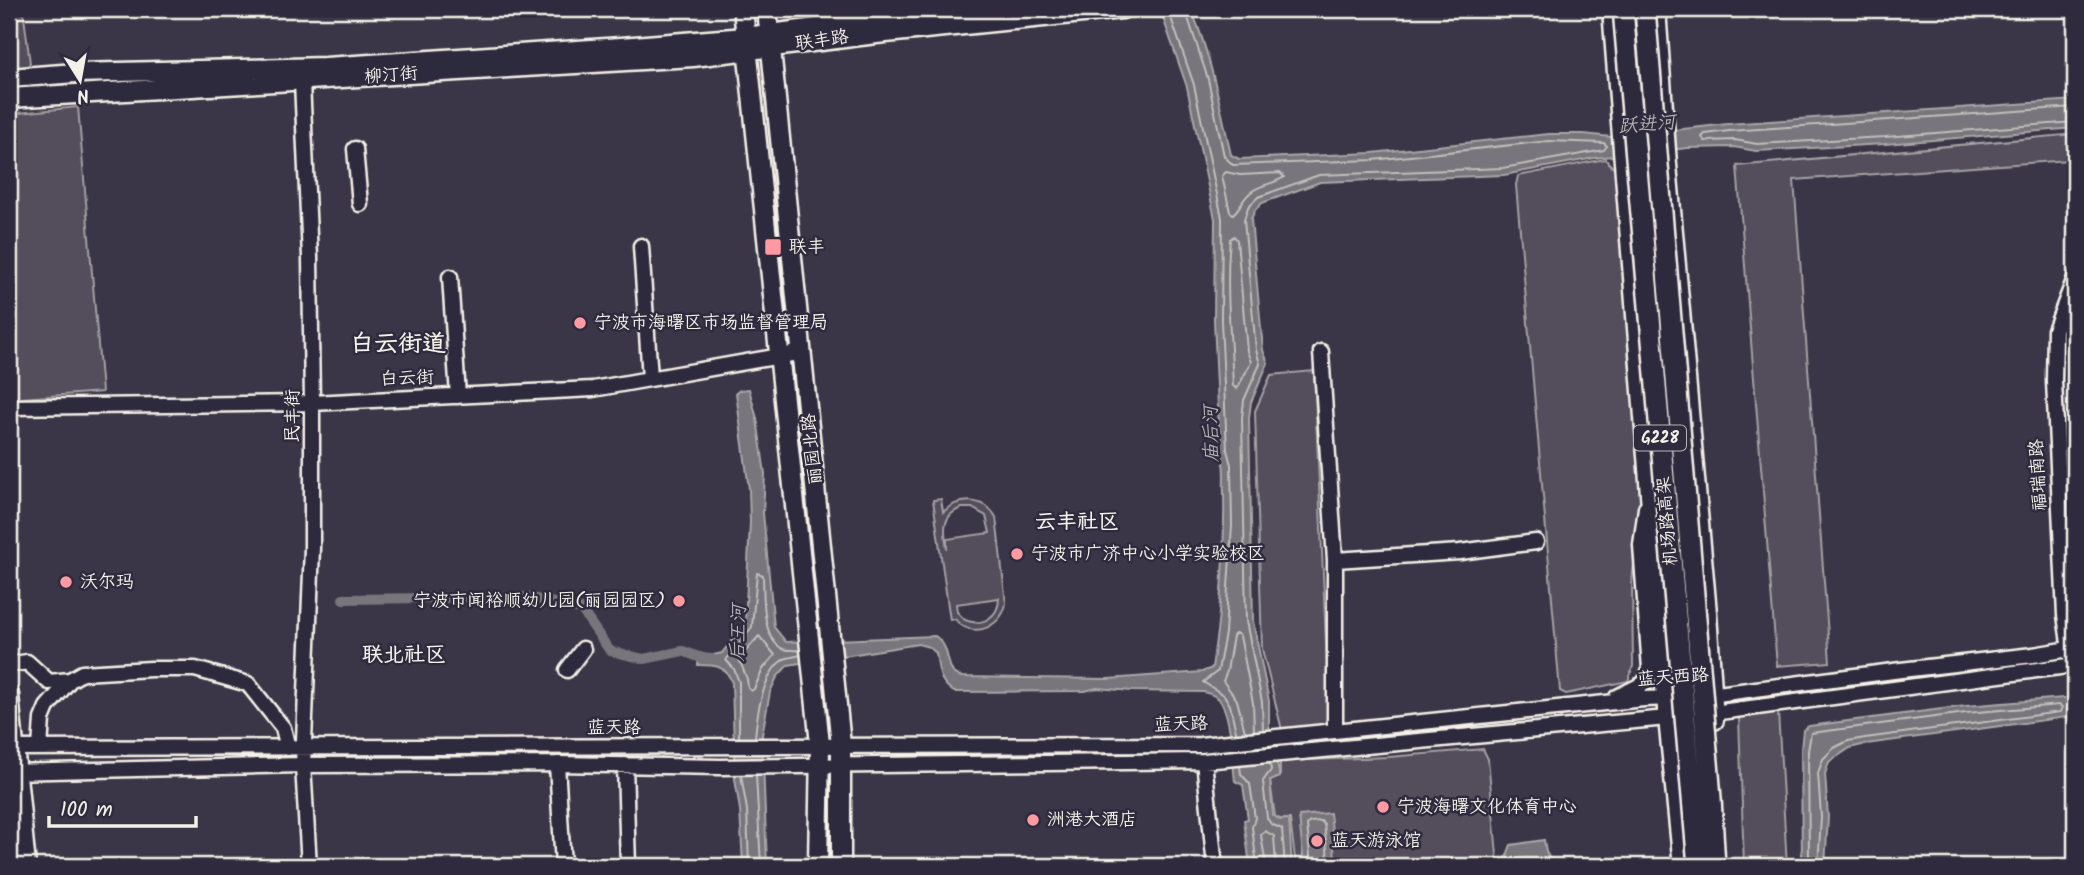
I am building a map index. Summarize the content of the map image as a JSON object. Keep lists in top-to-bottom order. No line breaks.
{"streets":{"highway":["G228","机场路高架"],"main road":["联丰路","柳汀街","丽园北路"],"street":["白云街","民丰街","福瑞南路","蓝天西路","蓝天路"]},"crossings":[["联丰路","柳汀街"],["联丰路","丽园北路"],["柳汀街","民丰街"],["柳汀街","丽园北路"],["白云街","民丰街"],["白云街","丽园北路"],["民丰街","蓝天路"],["丽园北路","蓝天路"],["福瑞南路","蓝天西路"],["蓝天西路","蓝天路"]],"districts":["白云街道","云丰社区","联北社区"],"water":["跃进河","庙后河","后王河"],"places":{"transit":["联丰"],"other":["宁波市海曙区市场监督管理局","宁波市广济中心小学实验校区","沃尔玛","宁波市闻裕顺幼儿园(丽园园区)","宁波海曙文化体育中心","洲港大酒店","蓝天游泳馆"]},"scale_bar":"100 m","north":"bottom"}
